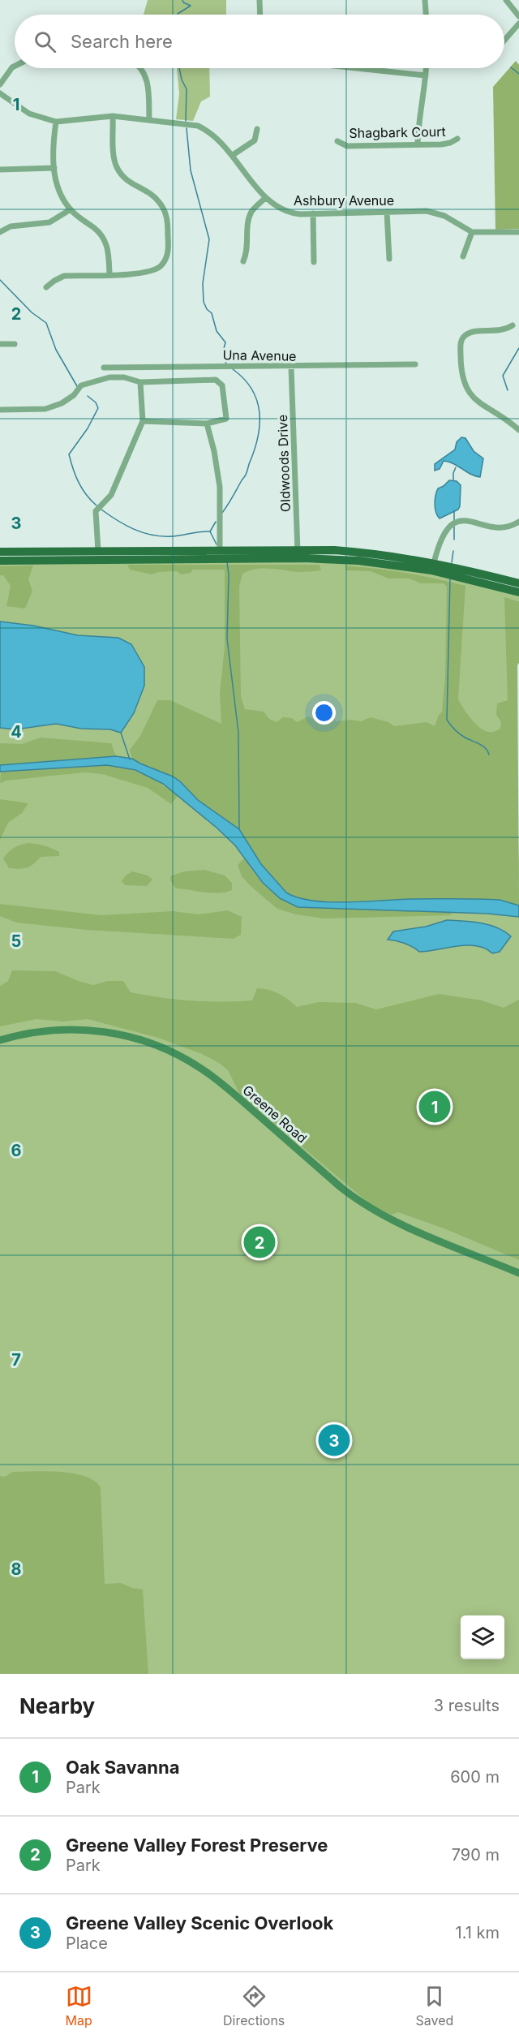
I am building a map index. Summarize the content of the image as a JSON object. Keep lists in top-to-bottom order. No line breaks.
{"streets":{"street":["Shagbark Court","Ashbury Avenue","Una Avenue","Oldwoods Drive","Greene Road"]},"crossings":[["Una Avenue","Oldwoods Drive"]],"page":{"search":"Search here","pins":["1","2","3"],"heading":["Nearby","3 results"],"list":[{"mark":"1","name":"Oak Savanna","note":"Park","value":"600 m"},{"mark":"2","name":"Greene Valley Forest Preserve","note":"Park","value":"790 m"},{"mark":"3","name":"Greene Valley Scenic Overlook","note":"Place","value":"1.1 km"}],"nav":["Map","Directions","Saved"]},"grid":{"rows":["1","2","3","4","5","6","7","8"]}}
